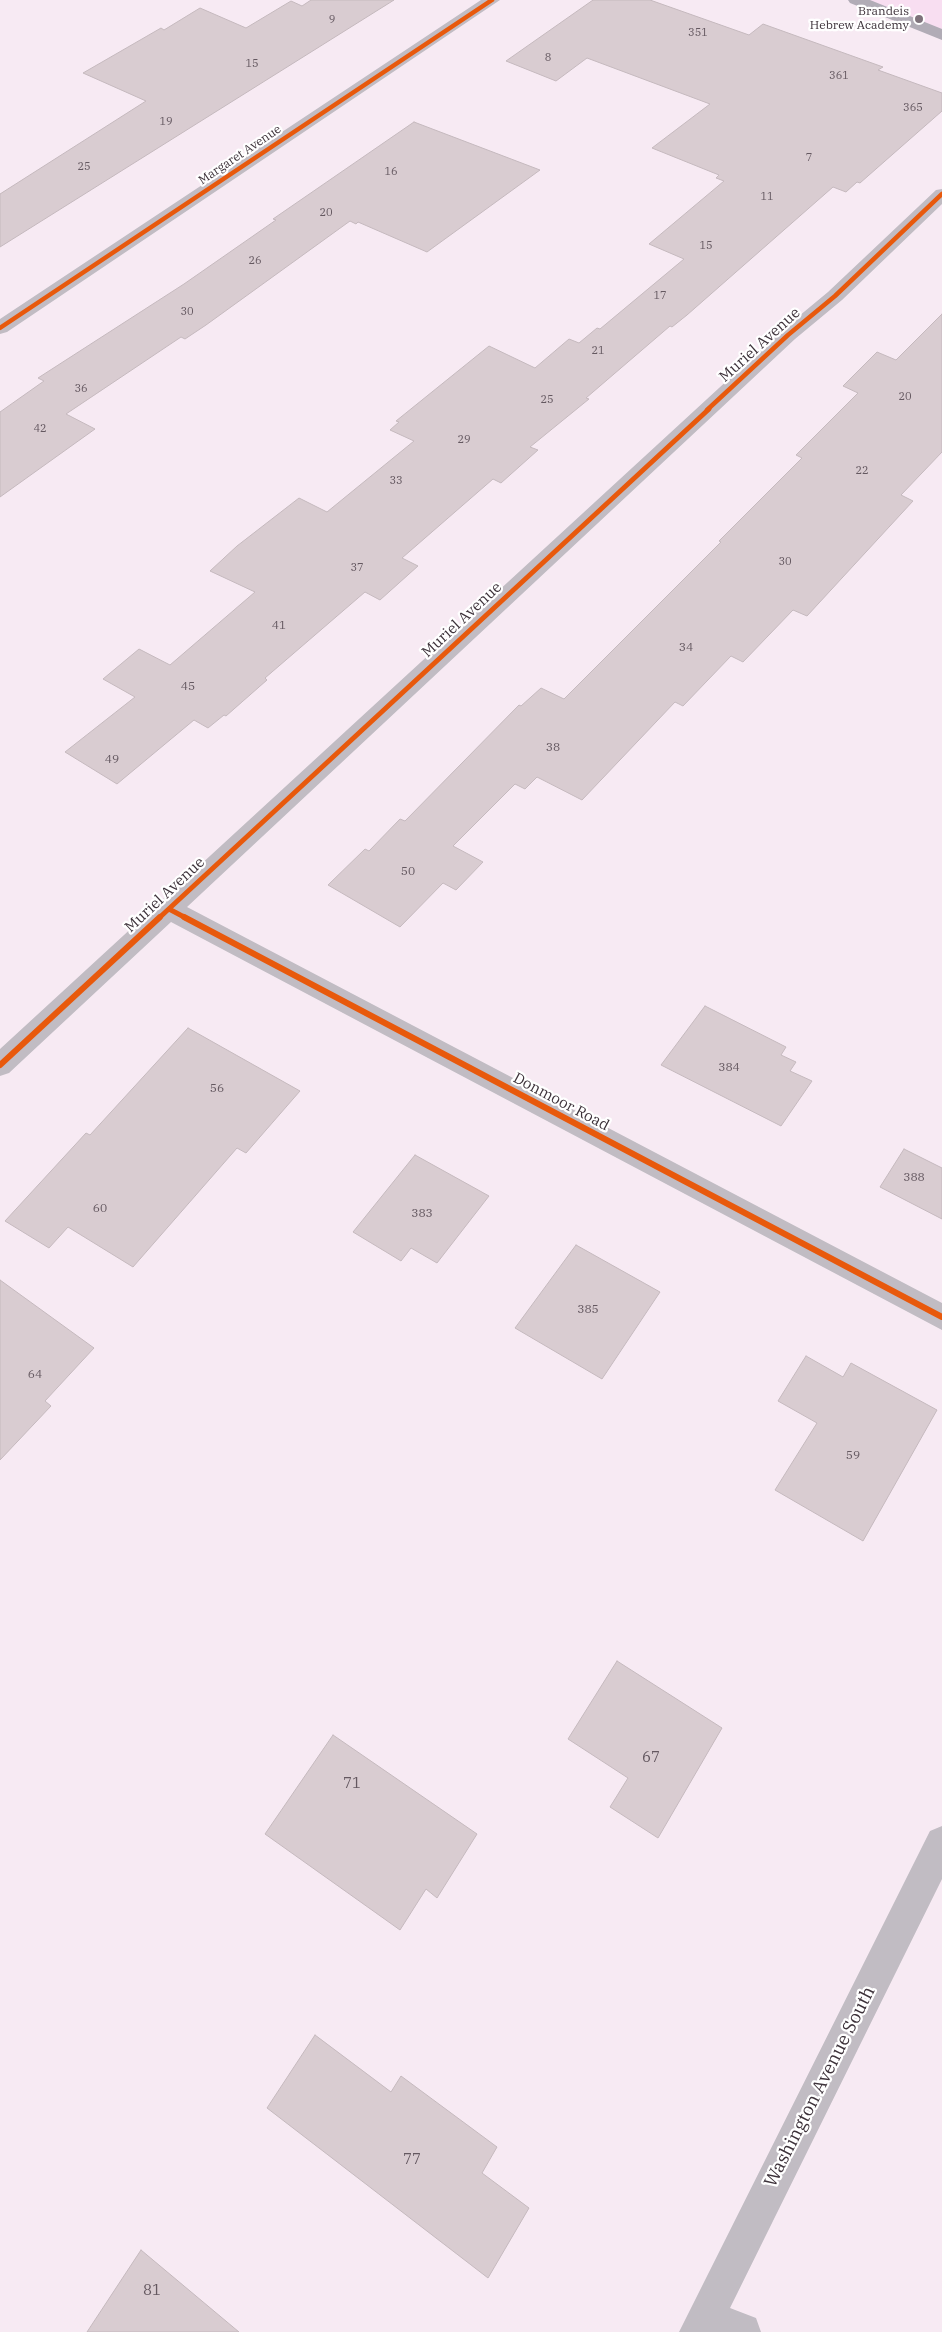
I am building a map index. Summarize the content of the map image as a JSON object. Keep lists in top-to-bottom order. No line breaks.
{"streets":{"street":["Margaret Avenue","Muriel Avenue","Donmoor Road","Washington Avenue South"]},"crossings":[["Muriel Avenue","Donmoor Road"]],"places":["Brandeis Hebrew Academy"],"house_numbers":["9","351","8","15","361","365","19","7","25","16","11","20","15","26","17","30","21","36","20","25","42","29","22","33","30","37","41","34","45","38","49","50","384","56","388","60","383","385","64","59","67","71","77","81"]}
